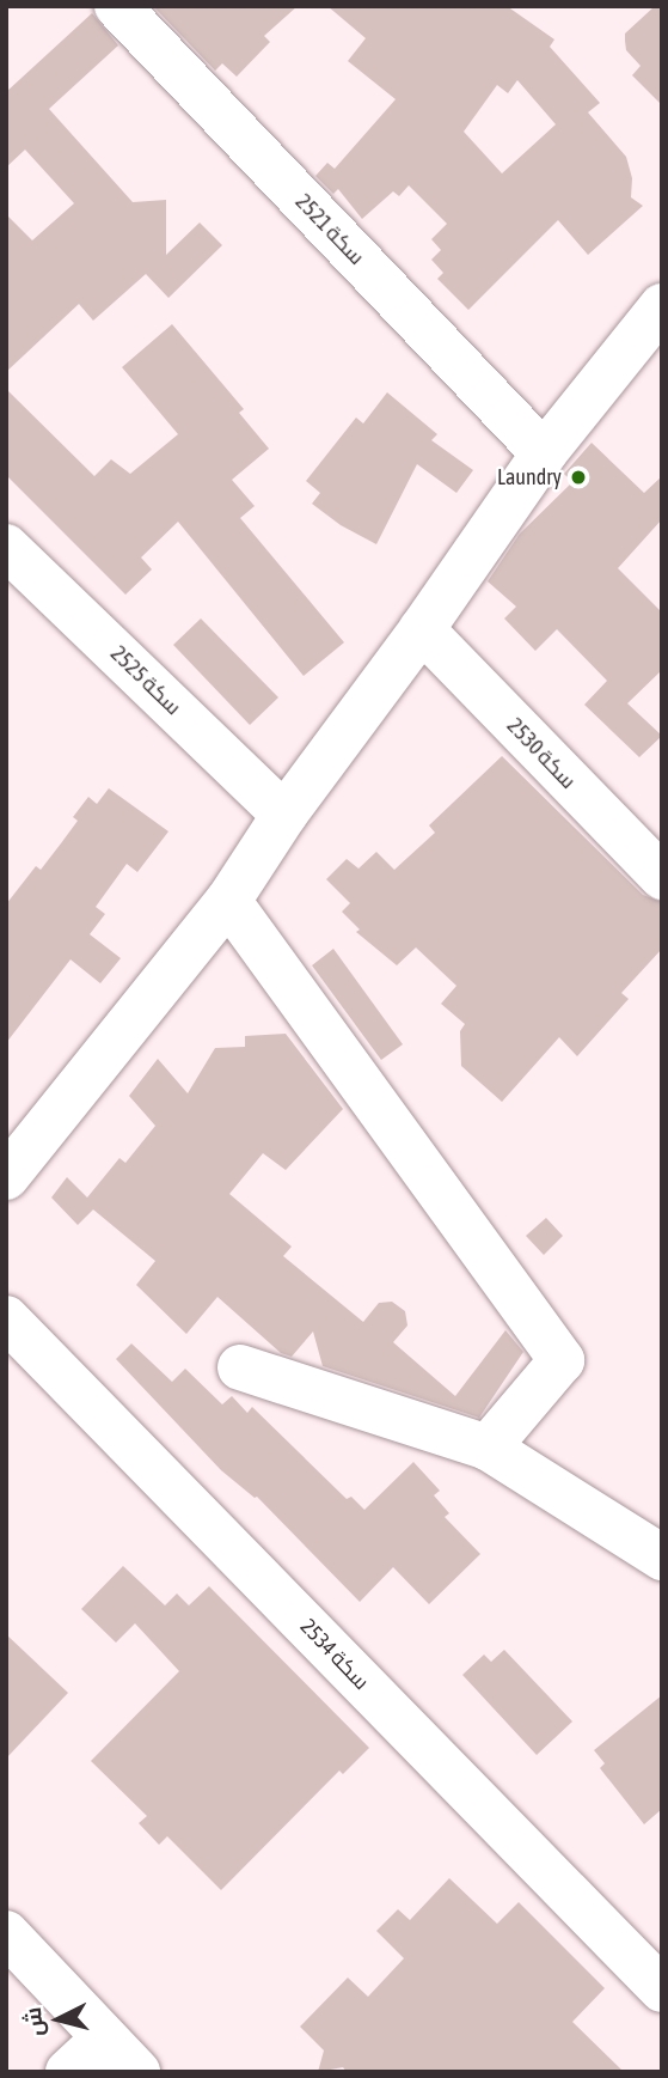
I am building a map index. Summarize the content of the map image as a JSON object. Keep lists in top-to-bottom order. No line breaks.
{"streets":{"street":["سكة 2521","سكة 2525","سكة 2530","سكة 2534"]},"places":["Laundry"],"north":"left"}
